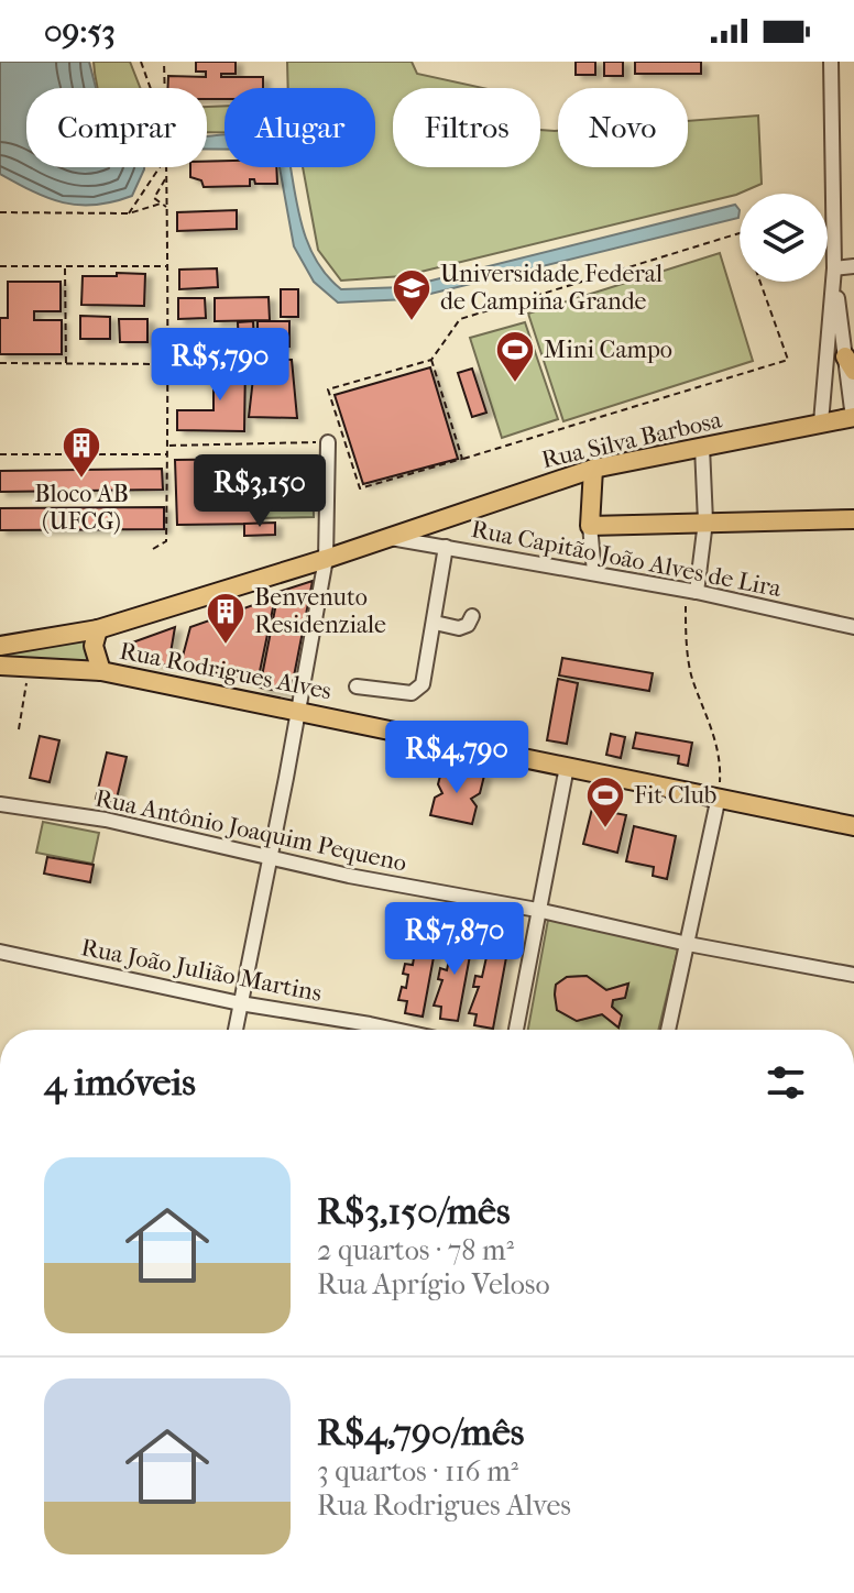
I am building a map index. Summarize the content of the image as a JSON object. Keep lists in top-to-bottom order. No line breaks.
{"streets":{"main road":["Rua Silva Barbosa","Rua Rodrigues Alves"],"street":["Rua Capitão João Alves de Lira","Rua Antônio Joaquim Pequeno","Rua João Julião Martins"]},"crossings":[["Rua Silva Barbosa","Rua Capitão João Alves de Lira"],["Rua Silva Barbosa","Rua Rodrigues Alves"]],"places":{"school or university":["Universidade Federal de Campina Grande"],"sports":["Mini Campo","Fit Club"],"building":["Bloco AB (UFCG)","Benvenuto Residenziale"]},"page":{"status":"09:53","chip":["Comprar","Alugar","Filtros","Novo"],"price":["R$5,790","R$3,150","R$4,790","R$7,870"],"heading":"4 imóveis","list":[{"name":"R$3,150/mês","note":"2 quartos · 78 m² · Rua Aprígio Veloso"},{"name":"R$4,790/mês","note":"3 quartos · 116 m² · Rua Rodrigues Alves"}]}}
